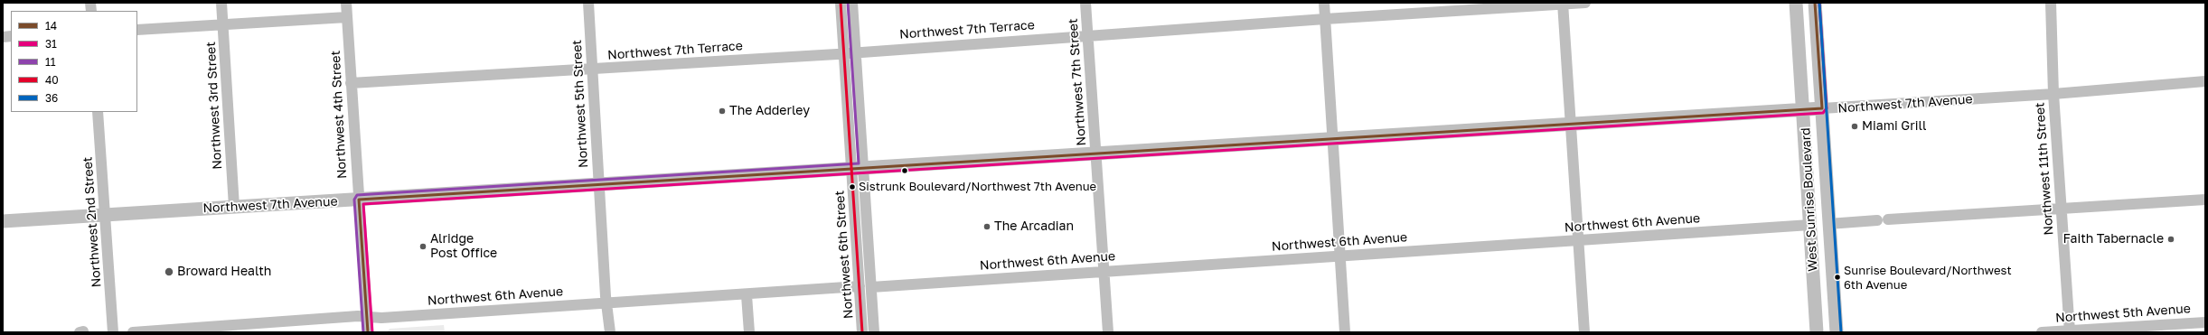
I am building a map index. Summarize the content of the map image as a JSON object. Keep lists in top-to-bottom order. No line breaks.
{"streets":{"main road":["Northwest 7th Avenue","West Sunrise Boulevard"],"street":["Northwest 7th Terrace","Northwest 7th Street","Northwest 5th Street","Northwest 3rd Street","Northwest 4th Street","Northwest 11th Street","Northwest 2nd Street","Northwest 6th Avenue","Northwest 6th Street","Northwest 5th Avenue"]},"crossings":[["Northwest 7th Terrace","Northwest 7th Street"],["Northwest 7th Terrace","Northwest 5th Street"],["Northwest 7th Terrace","Northwest 4th Street"],["Northwest 7th Terrace","Northwest 6th Street"],["Northwest 7th Street","Northwest 7th Avenue"],["Northwest 7th Street","Northwest 6th Avenue"],["Northwest 5th Street","Northwest 7th Avenue"],["Northwest 5th Street","Northwest 6th Avenue"],["Northwest 7th Avenue","Northwest 3rd Street"],["Northwest 7th Avenue","Northwest 4th Street"],["Northwest 7th Avenue","Northwest 11th Street"],["Northwest 7th Avenue","West Sunrise Boulevard"],["Northwest 7th Avenue","Northwest 2nd Street"],["Northwest 7th Avenue","Northwest 6th Street"],["Northwest 4th Street","Northwest 6th Avenue"],["Northwest 11th Street","Northwest 5th Avenue"],["West Sunrise Boulevard","Northwest 6th Avenue"],["Northwest 6th Avenue","Northwest 6th Street"]],"places":["The Adderley","Miami Grill","Sistrunk Boulevard/Northwest 7th Avenue","The Arcadian","Faith Tabernacle","Alridge Post Office","Broward Health","Sunrise Boulevard/Northwest 6th Avenue"],"lines":["transit line 14","transit line 31","transit line 11","transit line 40","transit line 36"],"legend":["14","31","11","40","36"]}
